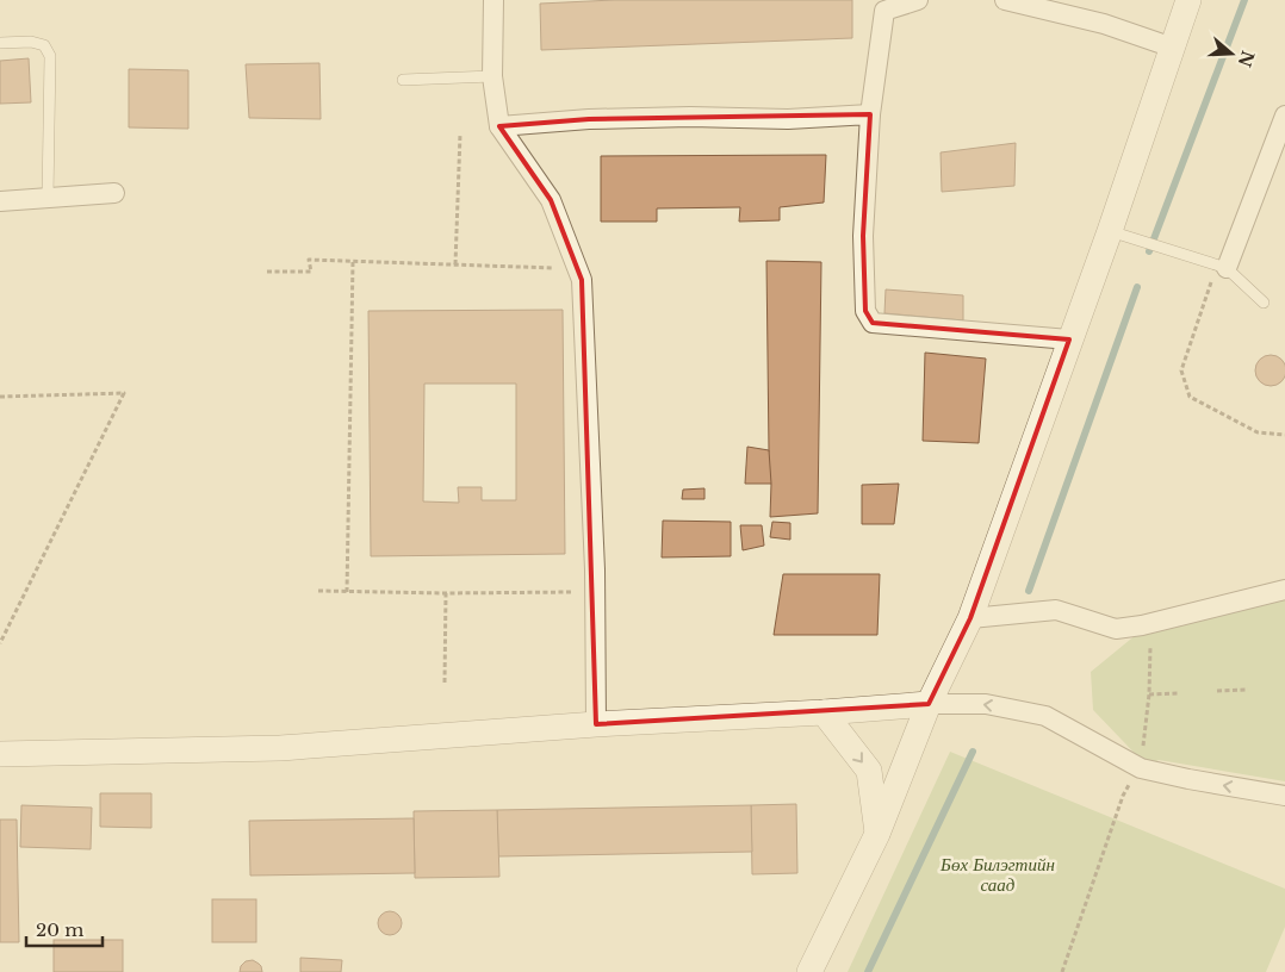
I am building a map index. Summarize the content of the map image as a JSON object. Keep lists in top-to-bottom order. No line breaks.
{"parks":["Бөх Билэгтийн саад"],"scale_bar":"20 m","north":"right"}
